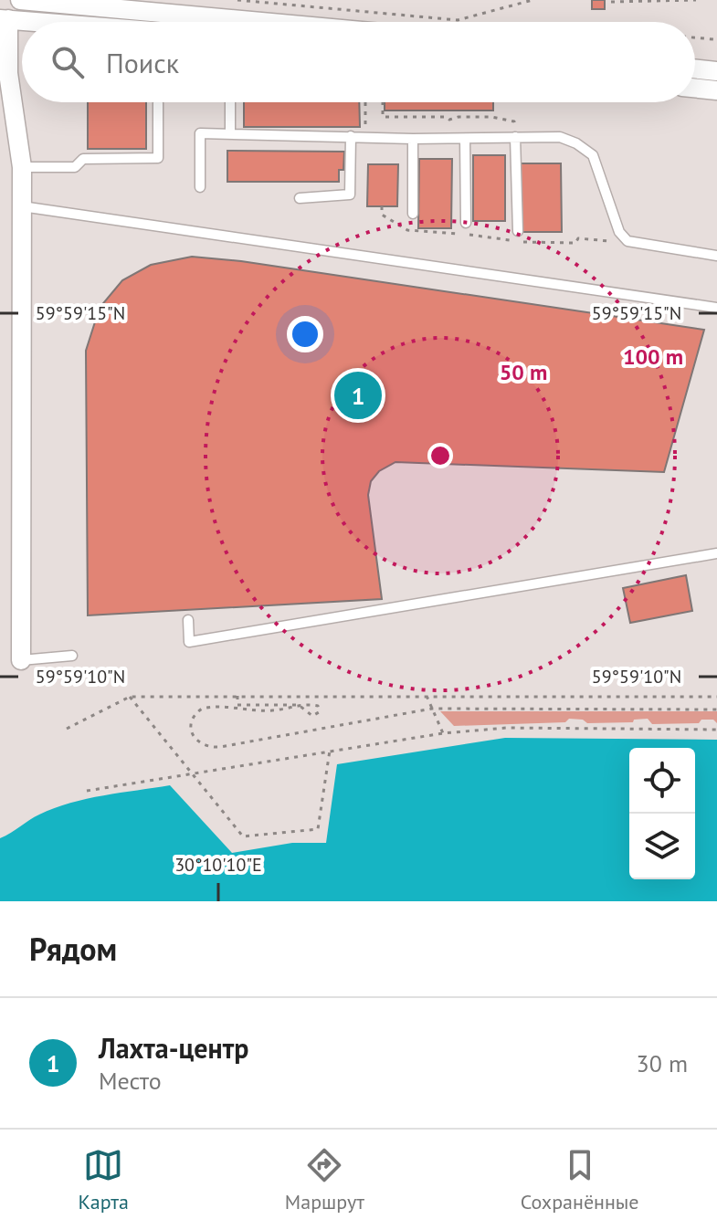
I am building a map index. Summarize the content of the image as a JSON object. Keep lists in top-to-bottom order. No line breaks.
{"page":{"search":"Поиск","pins":"1","heading":"Рядом","list":[{"mark":"1","name":"Лахта-центр","note":"Место","value":"30 m"}],"nav":["Карта","Маршрут","Сохранённые"]},"coordinates":["59°59'15\"N","59°59'10\"N","30°10'10\"E"],"rings":["100 m","50 m"]}
